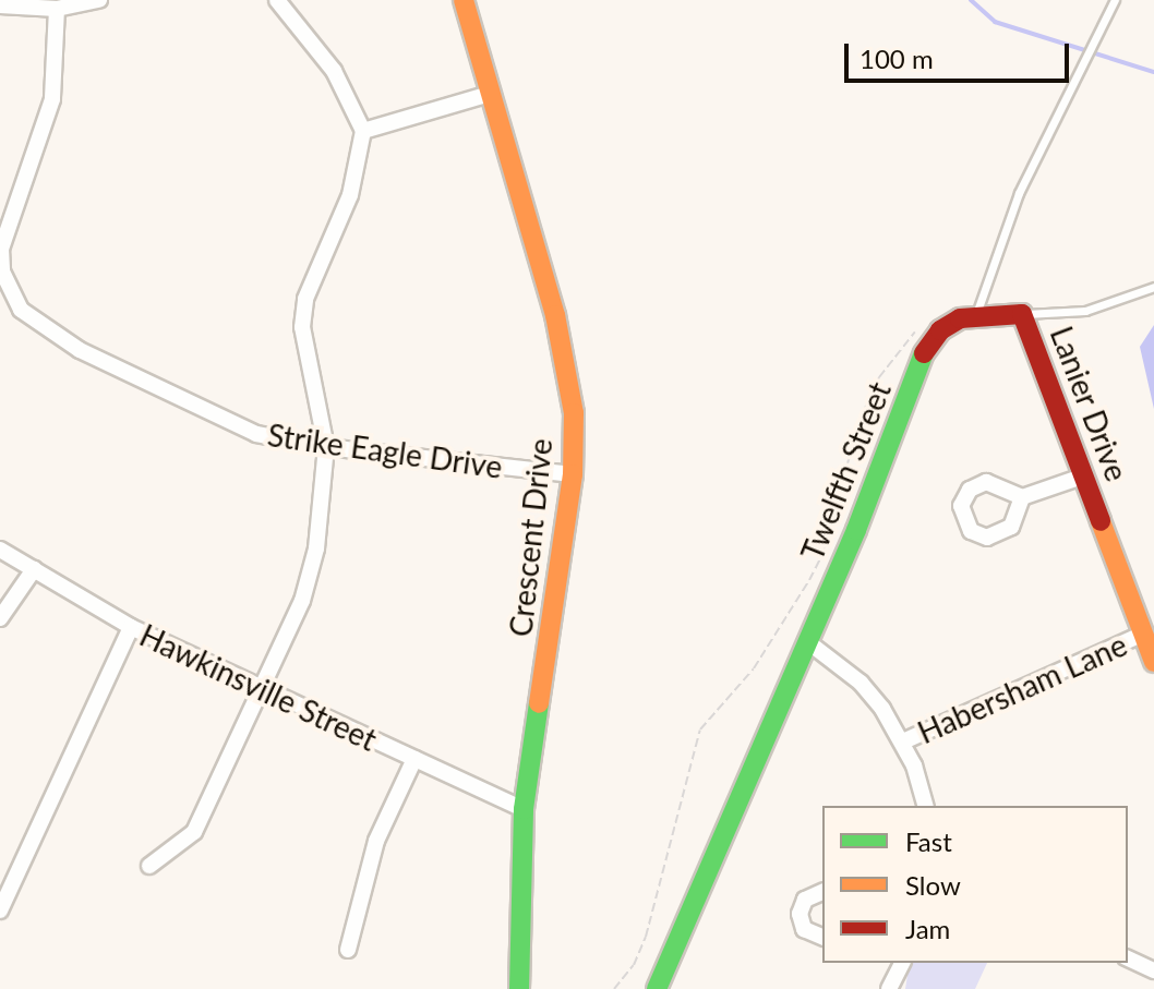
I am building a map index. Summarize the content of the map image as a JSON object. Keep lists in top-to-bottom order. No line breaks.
{"streets":{"street":["Lanier Drive","Strike Eagle Drive","Twelfth Street","Crescent Drive","Hawkinsville Street","Habersham Lane"]},"crossings":[["Lanier Drive","Habersham Lane"],["Strike Eagle Drive","Crescent Drive"],["Crescent Drive","Hawkinsville Street"]],"legend":["Fast","Slow","Jam"],"scale_bar":"100 m"}
